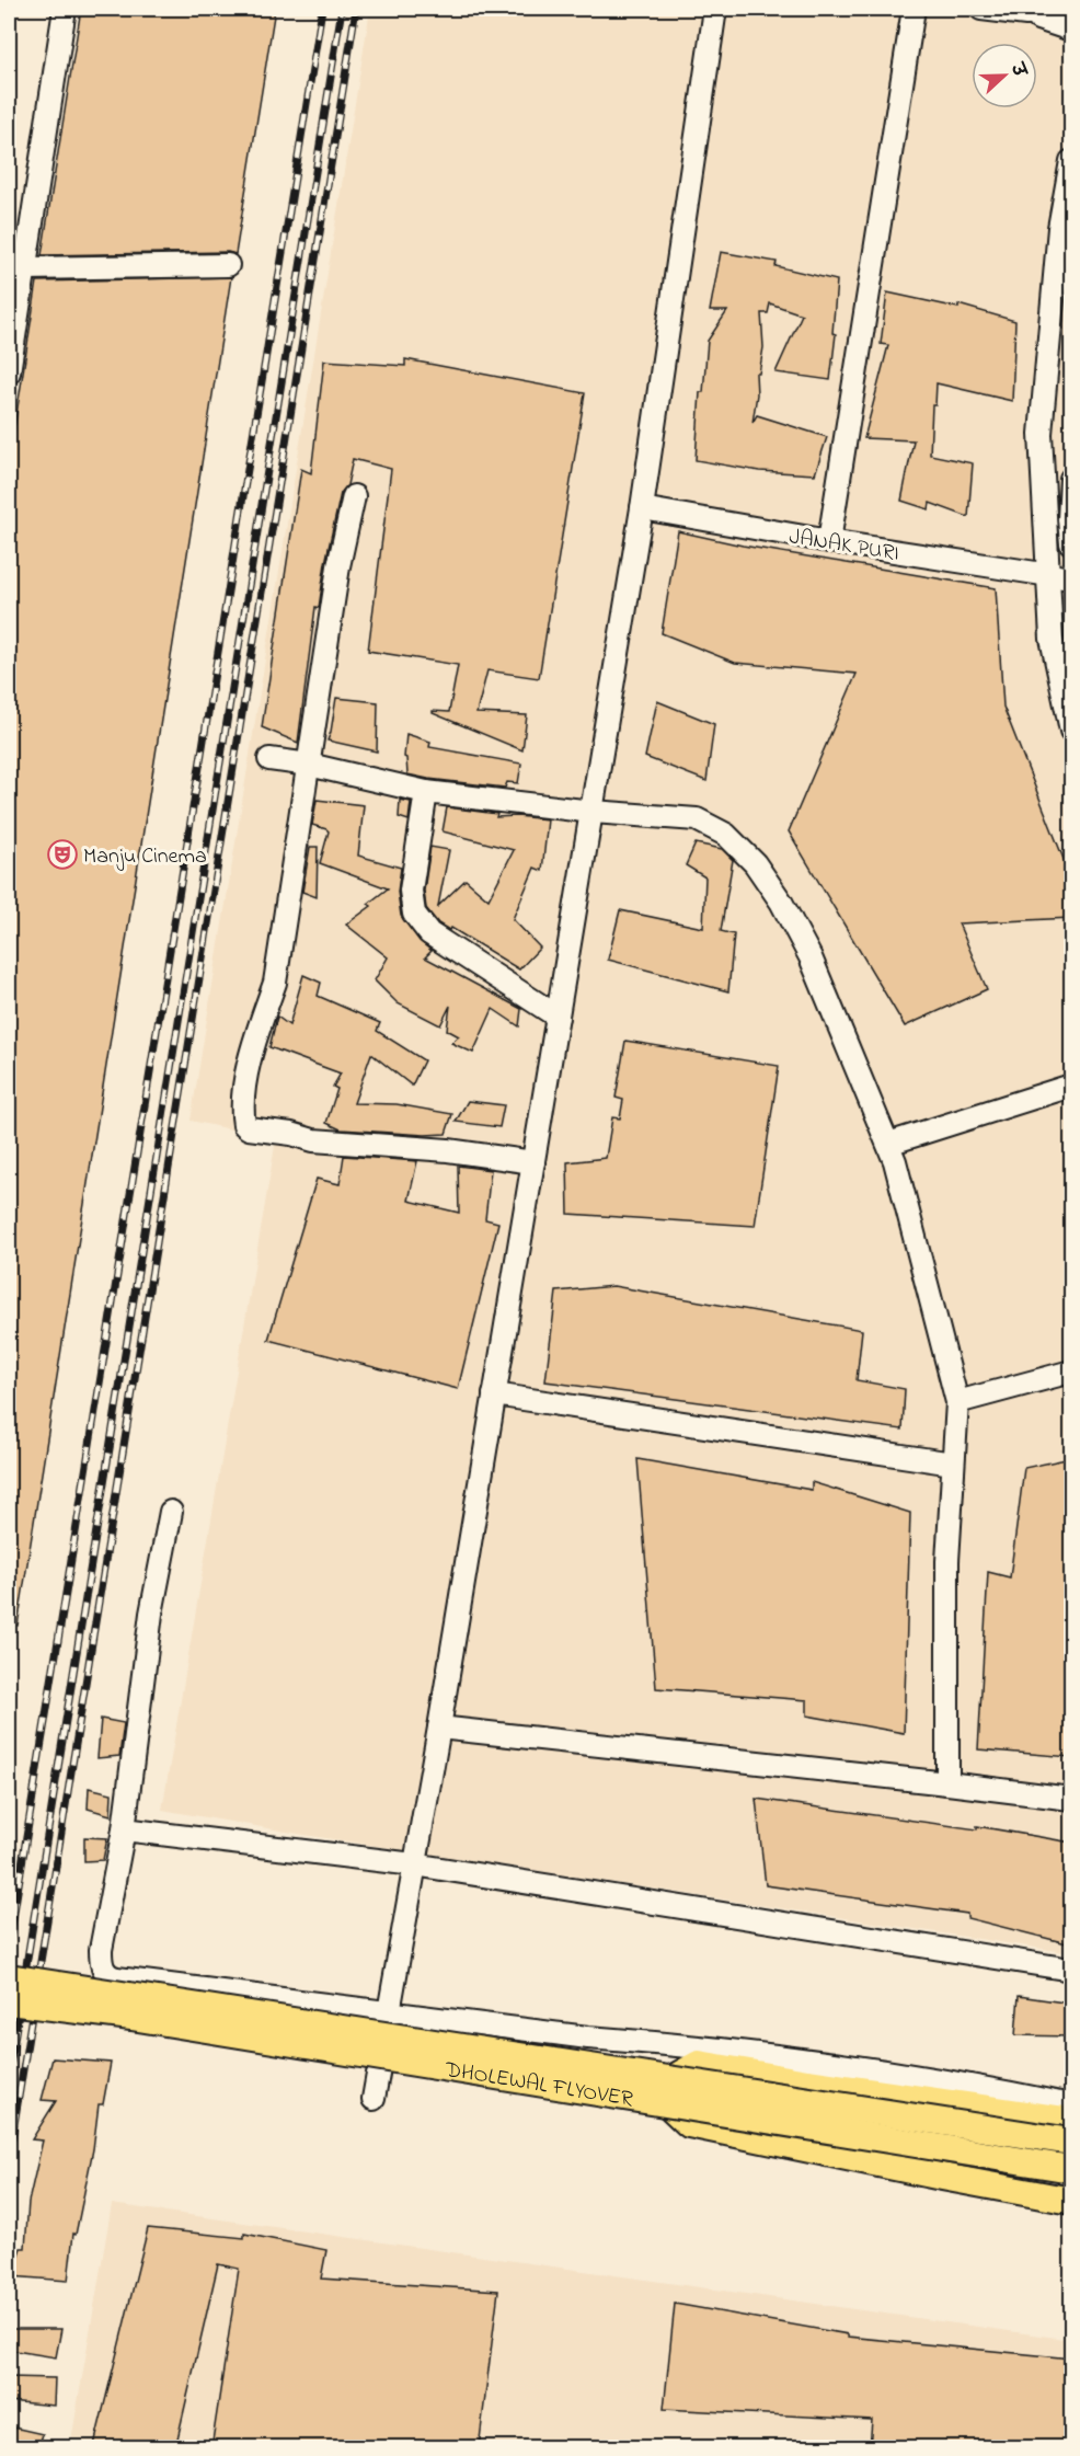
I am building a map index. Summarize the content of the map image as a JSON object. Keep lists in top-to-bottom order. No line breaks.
{"streets":{"main road":["DHOLEWAL FLYOVER"],"street":["JANAK PURI"]},"places":{"theatre":["Manju Cinema"]},"north":"right"}
